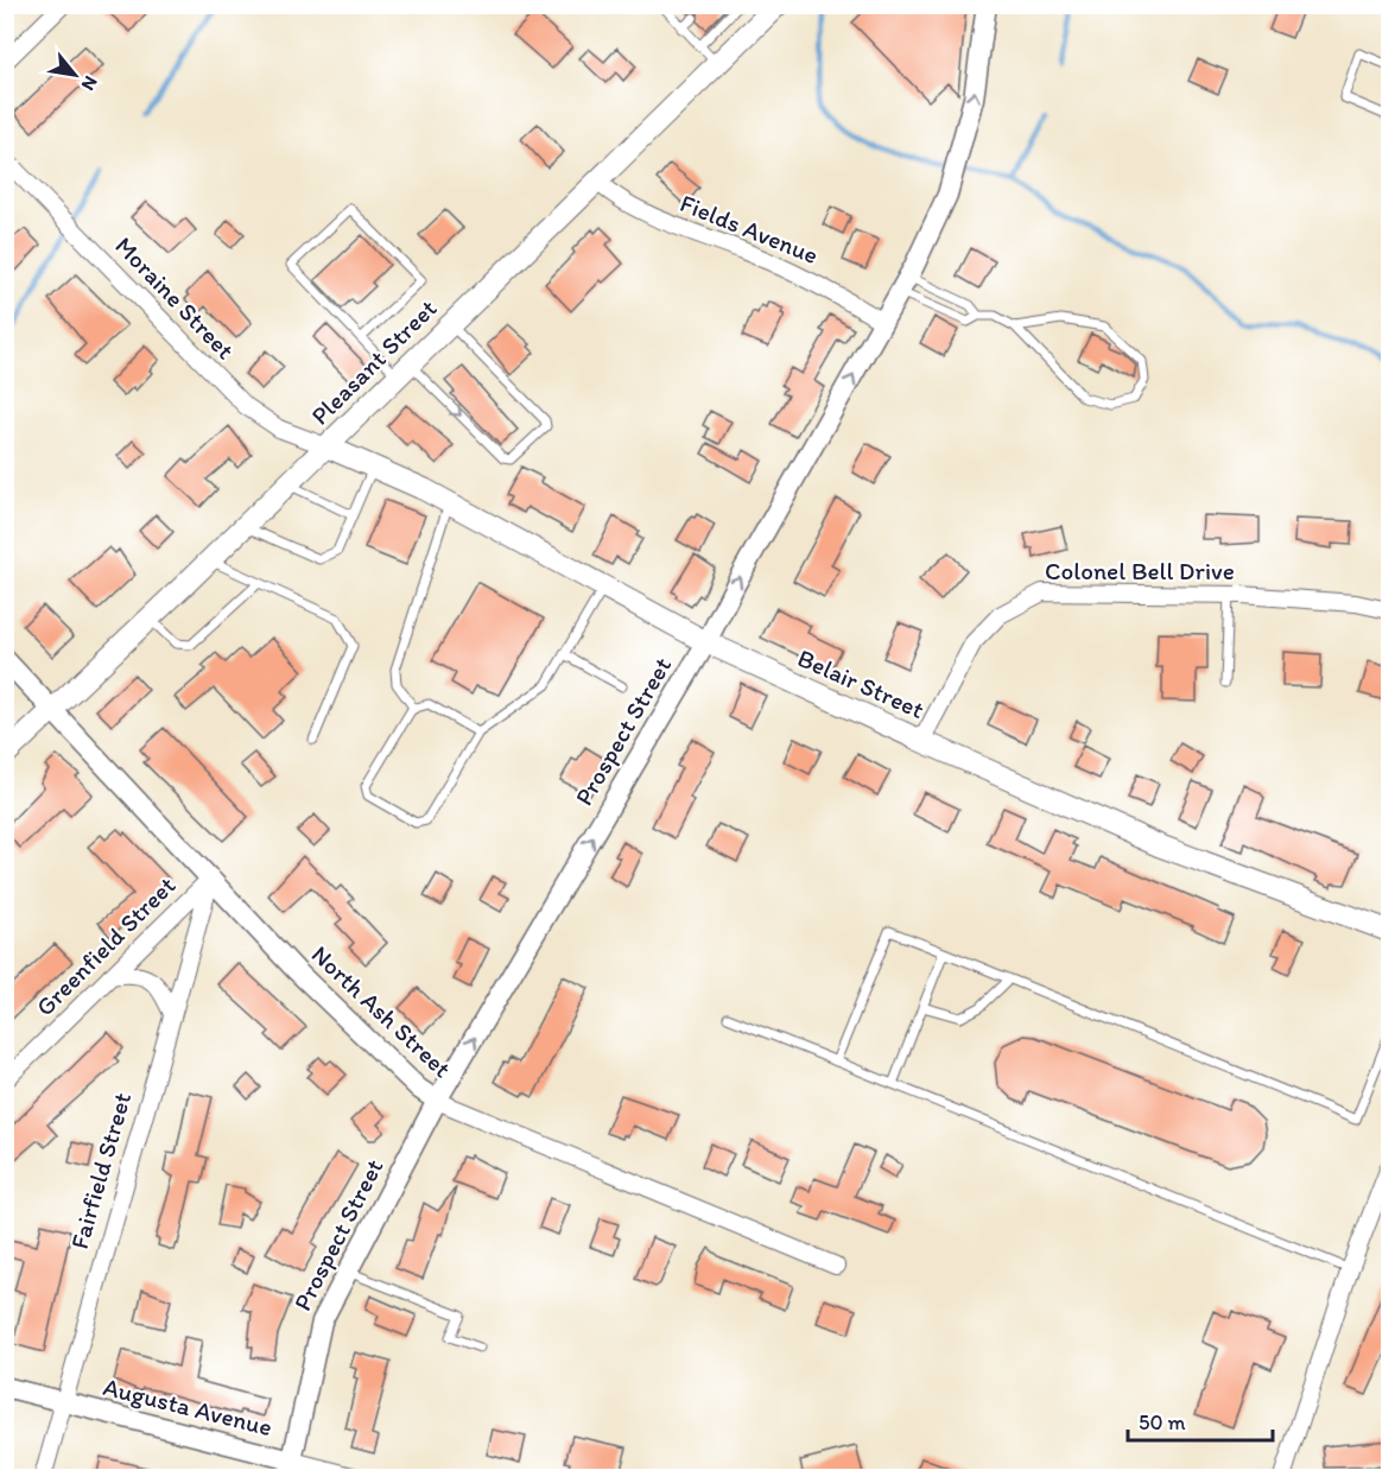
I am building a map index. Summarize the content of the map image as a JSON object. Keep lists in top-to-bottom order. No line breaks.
{"streets":{"main road":["Pleasant Street","Belair Street"],"street":["Fields Avenue","Moraine Street","Colonel Bell Drive","Prospect Street","Greenfield Street","North Ash Street","Fairfield Street","Augusta Avenue"]},"crossings":[["Fields Avenue","Pleasant Street"],["Fields Avenue","Prospect Street"],["Moraine Street","Pleasant Street"],["Moraine Street","Belair Street"],["Pleasant Street","Belair Street"],["Pleasant Street","North Ash Street"],["Colonel Bell Drive","Belair Street"],["Belair Street","Prospect Street"],["Prospect Street","North Ash Street"],["Prospect Street","Augusta Avenue"],["Greenfield Street","North Ash Street"],["Greenfield Street","Fairfield Street"],["North Ash Street","Fairfield Street"],["Fairfield Street","Augusta Avenue"]],"one_way":["Prospect Street"],"scale_bar":"50 m","north":"bottom right"}
